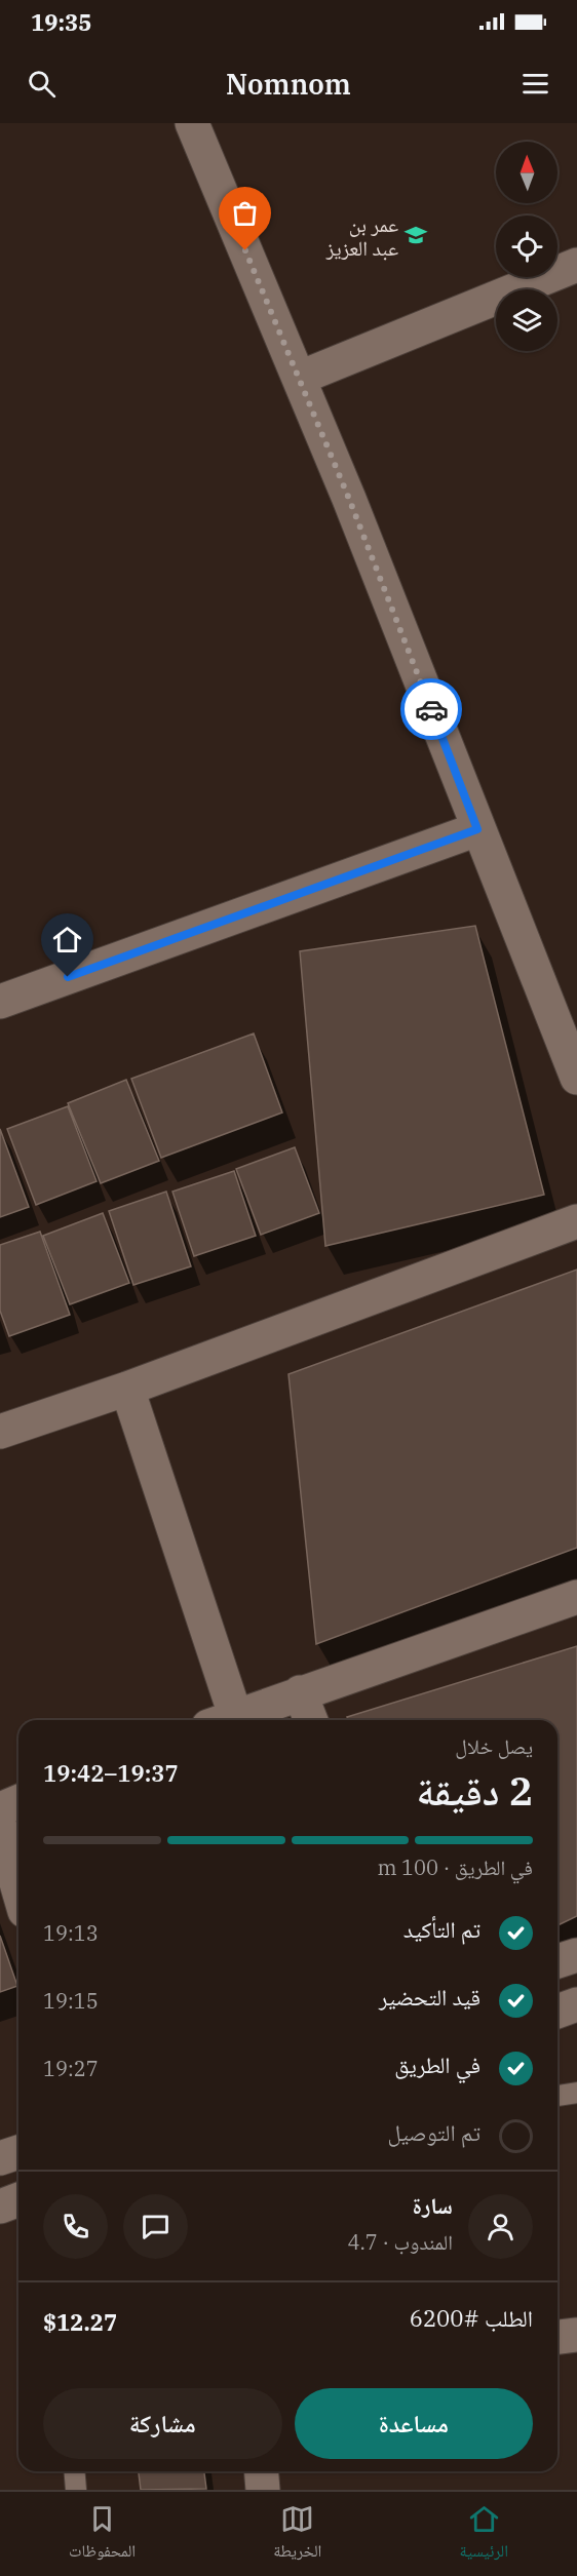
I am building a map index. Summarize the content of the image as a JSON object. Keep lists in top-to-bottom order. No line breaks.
{"places":{"school or university":["عمر بن عبد العزيز"]},"north":"top","page":{"status":"19:35","header":"Nomnom","heading":["2 دقيقة","يصل خلال","19:37–19:42"],"panel":["سارة","المندوب · 4.7","الطلب #6200","$12.27"],"bar":"في الطريق · 100 m","list":[["تم التأكيد","19:13"],["قيد التحضير","19:15"],["في الطريق","19:27"],"تم التوصيل"],"buttons":["مساعدة","مشاركة"],"tabs":["الرئيسية","الخريطة","المحفوظات"]}}
